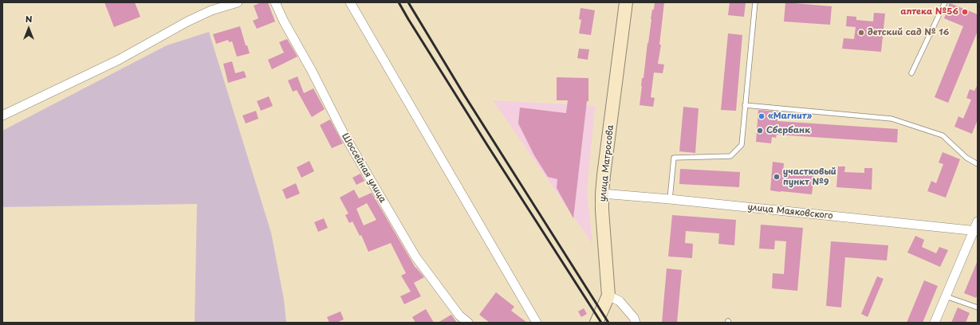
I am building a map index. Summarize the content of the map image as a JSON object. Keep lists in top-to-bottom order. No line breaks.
{"streets":{"main road":["улица Матросова"],"street":["Шоссейная улица","улица Маяковского"]},"crossings":[["улица Матросова","улица Маяковского"]],"places":["аптека №56","детский сад № 16","«Магнит»","Сбербанк","участковый пункт №9"],"north":"top"}
